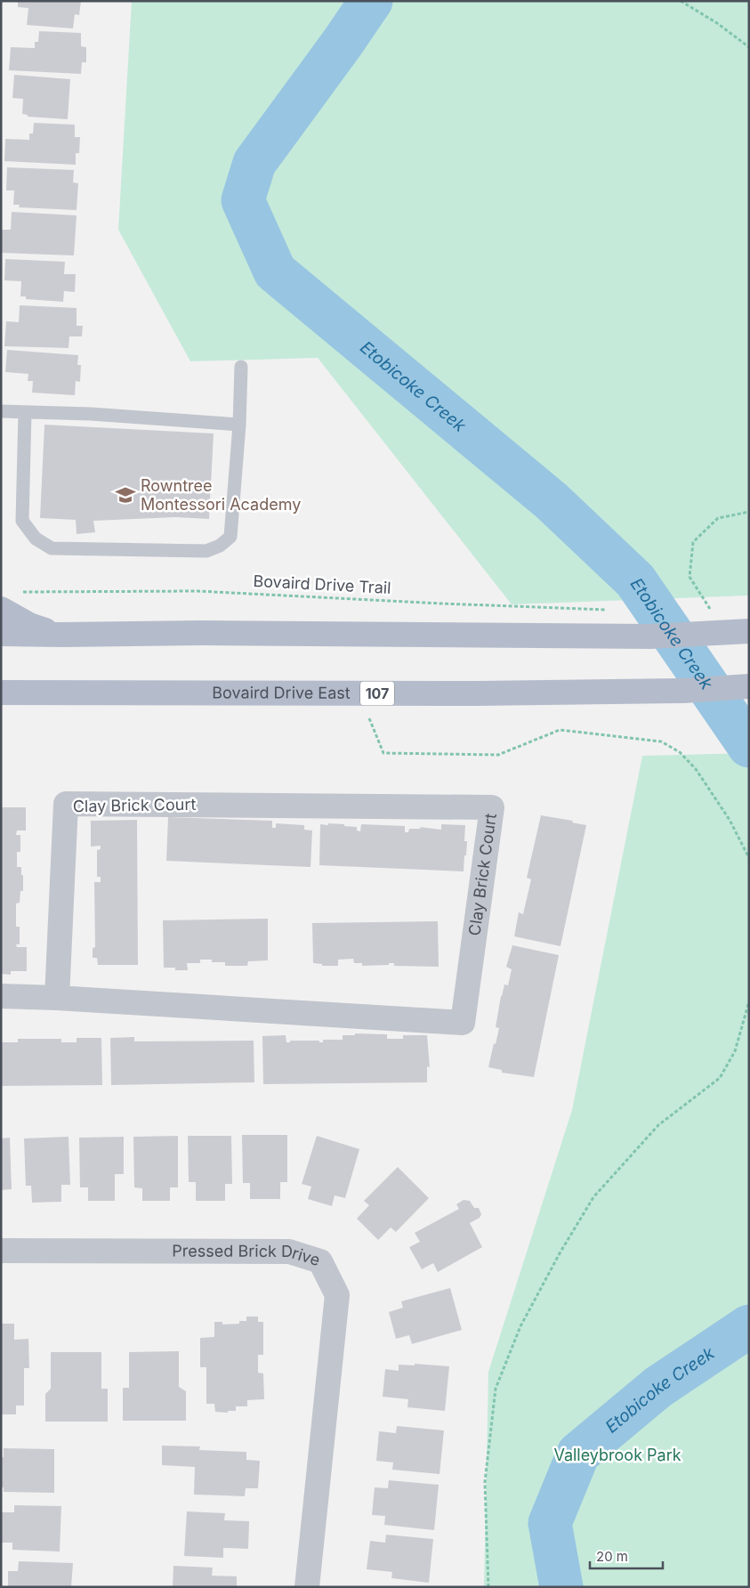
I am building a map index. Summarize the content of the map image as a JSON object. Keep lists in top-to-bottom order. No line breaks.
{"streets":{"main road":["Bovaird Drive East","107"],"street":["Clay Brick Court","Pressed Brick Drive"],"path":["Bovaird Drive Trail"]},"water":["Etobicoke Creek"],"parks":["Valleybrook Park"],"places":{"school or university":["Rowntree Montessori Academy"]},"scale_bar":"20 m"}
